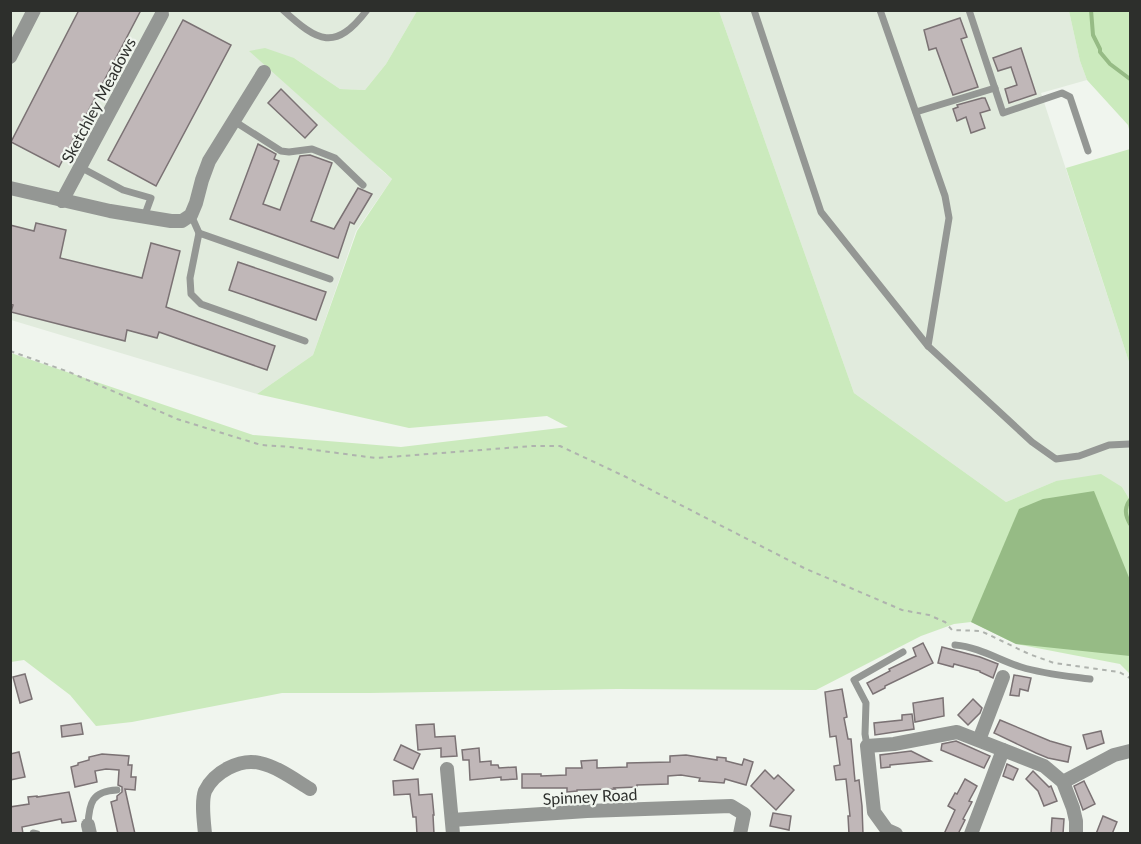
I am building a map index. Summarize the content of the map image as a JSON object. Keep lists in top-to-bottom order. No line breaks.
{"streets":{"street":["Sketchley Meadows","Spinney Road"]}}
